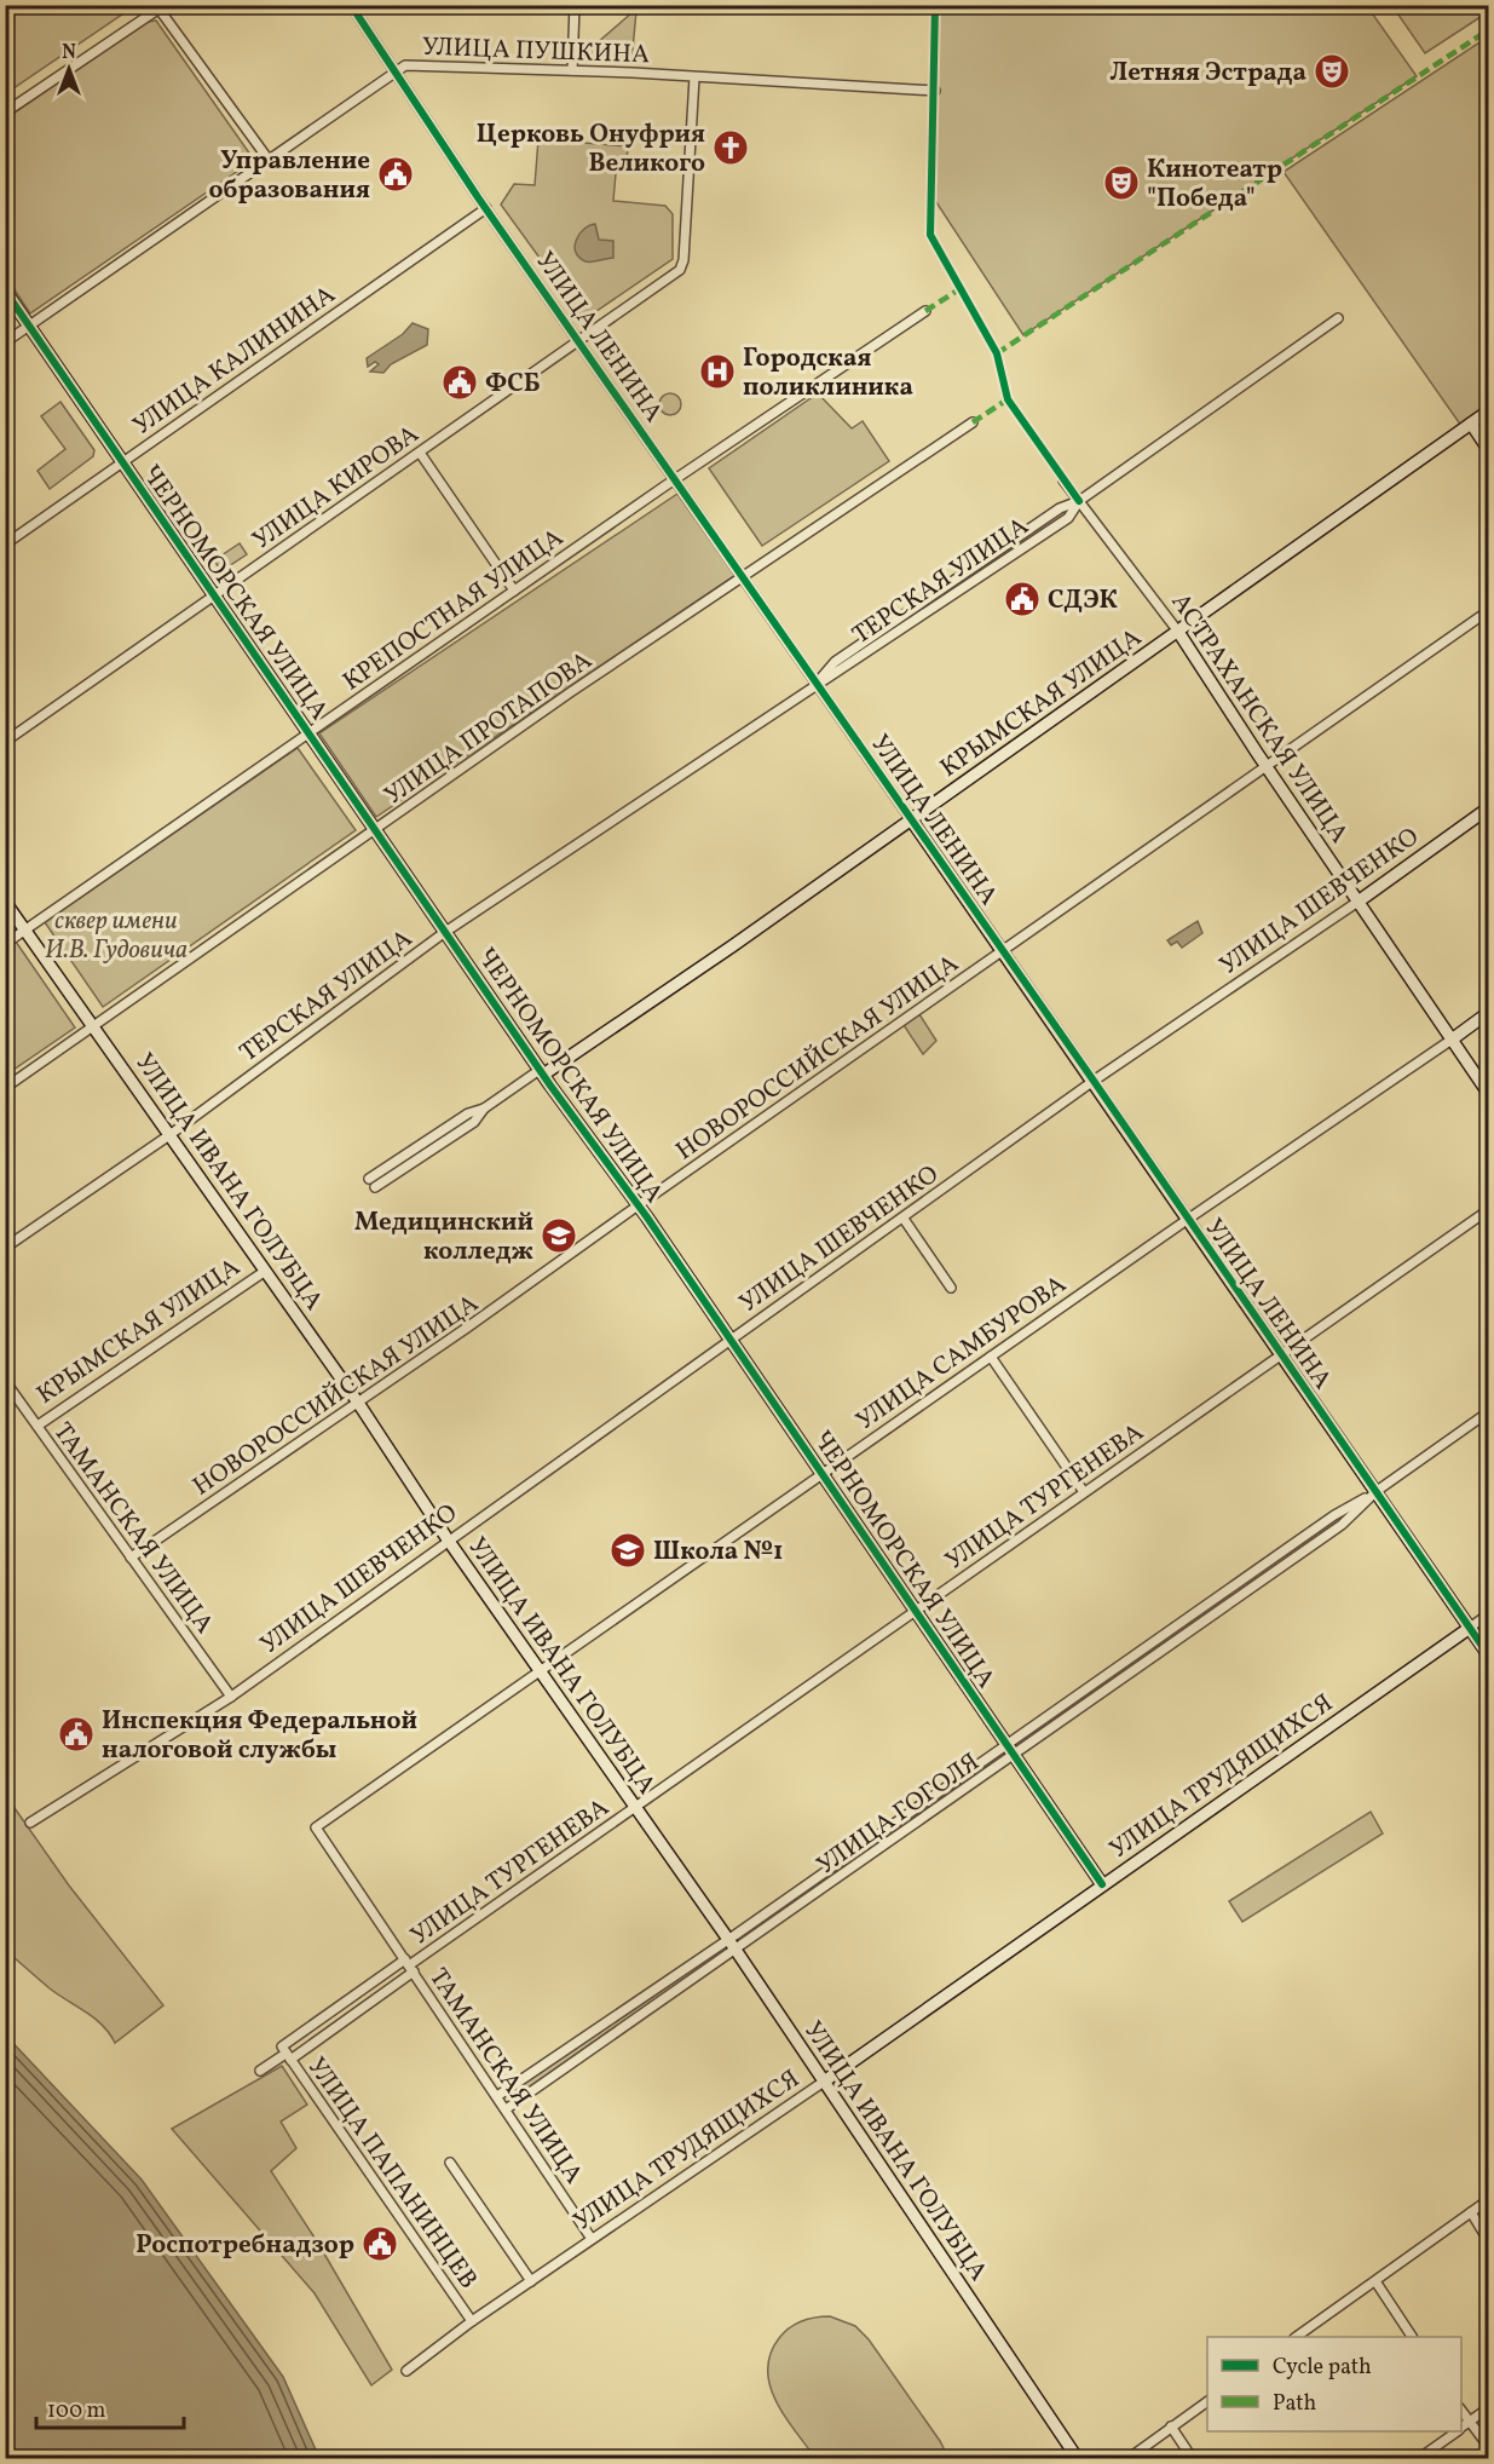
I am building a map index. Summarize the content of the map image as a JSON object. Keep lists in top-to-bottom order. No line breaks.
{"streets":{"street":["УЛИЦА ПУШКИНА","УЛИЦА ЛЕНИНА","УЛИЦА КАЛИНИНА","УЛИЦА КИРОВА","ТЕРСКАЯ УЛИЦА","ЧЕРНОМОРСКАЯ УЛИЦА","КРЕПОСТНАЯ УЛИЦА","КРЫМСКАЯ УЛИЦА","АСТРАХАНСКАЯ УЛИЦА","УЛИЦА ПРОТАПОВА","УЛИЦА ШЕВЧЕНКО","НОВОРОССИЙСКАЯ УЛИЦА","УЛИЦА ИВАНА ГОЛУБЦА","УЛИЦА САМБУРОВА","УЛИЦА ТУРГЕНЕВА","ТАМАНСКАЯ УЛИЦА","УЛИЦА ТРУДЯЩИХСЯ","УЛИЦА ГОГОЛЯ","УЛИЦА ПАПАНИНЦЕВ"]},"crossings":[["УЛИЦА ПУШКИНА","УЛИЦА ЛЕНИНА"],["УЛИЦА ПУШКИНА","УЛИЦА КИРОВА"],["УЛИЦА ПУШКИНА","ЧЕРНОМОРСКАЯ УЛИЦА"],["УЛИЦА ЛЕНИНА","УЛИЦА КАЛИНИНА"],["УЛИЦА ЛЕНИНА","УЛИЦА КИРОВА"],["УЛИЦА ЛЕНИНА","ТЕРСКАЯ УЛИЦА"],["УЛИЦА ЛЕНИНА","КРЕПОСТНАЯ УЛИЦА"],["УЛИЦА ЛЕНИНА","КРЫМСКАЯ УЛИЦА"],["УЛИЦА ЛЕНИНА","УЛИЦА ПРОТАПОВА"],["УЛИЦА ЛЕНИНА","УЛИЦА ШЕВЧЕНКО"],["УЛИЦА ЛЕНИНА","НОВОРОССИЙСКАЯ УЛИЦА"],["УЛИЦА ЛЕНИНА","УЛИЦА САМБУРОВА"],["УЛИЦА ЛЕНИНА","УЛИЦА ТУРГЕНЕВА"],["УЛИЦА ЛЕНИНА","УЛИЦА ТРУДЯЩИХСЯ"],["УЛИЦА ЛЕНИНА","УЛИЦА ГОГОЛЯ"],["УЛИЦА КАЛИНИНА","ЧЕРНОМОРСКАЯ УЛИЦА"],["УЛИЦА КИРОВА","ЧЕРНОМОРСКАЯ УЛИЦА"],["ТЕРСКАЯ УЛИЦА","ЧЕРНОМОРСКАЯ УЛИЦА"],["ТЕРСКАЯ УЛИЦА","АСТРАХАНСКАЯ УЛИЦА"],["ТЕРСКАЯ УЛИЦА","УЛИЦА ИВАНА ГОЛУБЦА"],["ЧЕРНОМОРСКАЯ УЛИЦА","КРЕПОСТНАЯ УЛИЦА"],["ЧЕРНОМОРСКАЯ УЛИЦА","КРЫМСКАЯ УЛИЦА"],["ЧЕРНОМОРСКАЯ УЛИЦА","УЛИЦА ПРОТАПОВА"],["ЧЕРНОМОРСКАЯ УЛИЦА","УЛИЦА ШЕВЧЕНКО"],["ЧЕРНОМОРСКАЯ УЛИЦА","НОВОРОССИЙСКАЯ УЛИЦА"],["ЧЕРНОМОРСКАЯ УЛИЦА","УЛИЦА САМБУРОВА"],["ЧЕРНОМОРСКАЯ УЛИЦА","УЛИЦА ТУРГЕНЕВА"],["ЧЕРНОМОРСКАЯ УЛИЦА","УЛИЦА ТРУДЯЩИХСЯ"],["ЧЕРНОМОРСКАЯ УЛИЦА","УЛИЦА ГОГОЛЯ"],["КРЕПОСТНАЯ УЛИЦА","УЛИЦА ИВАНА ГОЛУБЦА"],["КРЫМСКАЯ УЛИЦА","АСТРАХАНСКАЯ УЛИЦА"],["КРЫМСКАЯ УЛИЦА","УЛИЦА ИВАНА ГОЛУБЦА"],["КРЫМСКАЯ УЛИЦА","ТАМАНСКАЯ УЛИЦА"],["АСТРАХАНСКАЯ УЛИЦА","УЛИЦА ШЕВЧЕНКО"],["АСТРАХАНСКАЯ УЛИЦА","НОВОРОССИЙСКАЯ УЛИЦА"],["АСТРАХАНСКАЯ УЛИЦА","УЛИЦА САМБУРОВА"],["УЛИЦА ПРОТАПОВА","УЛИЦА ИВАНА ГОЛУБЦА"],["УЛИЦА ШЕВЧЕНКО","УЛИЦА ИВАНА ГОЛУБЦА"],["УЛИЦА ШЕВЧЕНКО","ТАМАНСКАЯ УЛИЦА"],["НОВОРОССИЙСКАЯ УЛИЦА","УЛИЦА ИВАНА ГОЛУБЦА"],["НОВОРОССИЙСКАЯ УЛИЦА","ТАМАНСКАЯ УЛИЦА"],["УЛИЦА ИВАНА ГОЛУБЦА","УЛИЦА САМБУРОВА"],["УЛИЦА ИВАНА ГОЛУБЦА","УЛИЦА ТУРГЕНЕВА"],["УЛИЦА ИВАНА ГОЛУБЦА","УЛИЦА ТРУДЯЩИХСЯ"],["УЛИЦА ИВАНА ГОЛУБЦА","УЛИЦА ГОГОЛЯ"],["УЛИЦА САМБУРОВА","ТАМАНСКАЯ УЛИЦА"],["УЛИЦА ТУРГЕНЕВА","ТАМАНСКАЯ УЛИЦА"],["УЛИЦА ТУРГЕНЕВА","УЛИЦА ПАПАНИНЦЕВ"],["ТАМАНСКАЯ УЛИЦА","УЛИЦА ТРУДЯЩИХСЯ"],["ТАМАНСКАЯ УЛИЦА","УЛИЦА ГОГОЛЯ"],["УЛИЦА ТРУДЯЩИХСЯ","УЛИЦА ПАПАНИНЦЕВ"]],"parks":["сквер имени И.В. Гудовича"],"places":{"theatre":["Летняя Эстрада","Кинотеатр \"Победа\""],"church":["Церковь Онуфрия Великого"],"public building":["Управление образования","ФСБ","СДЭК","Инспекция Федеральной налоговой службы","Роспотребнадзор"],"hospital":["Городская поликлиника"],"school or university":["Медицинский колледж","Школа №1"]},"legend":["Cycle path","Path"],"scale_bar":"100 m","north":"top"}
